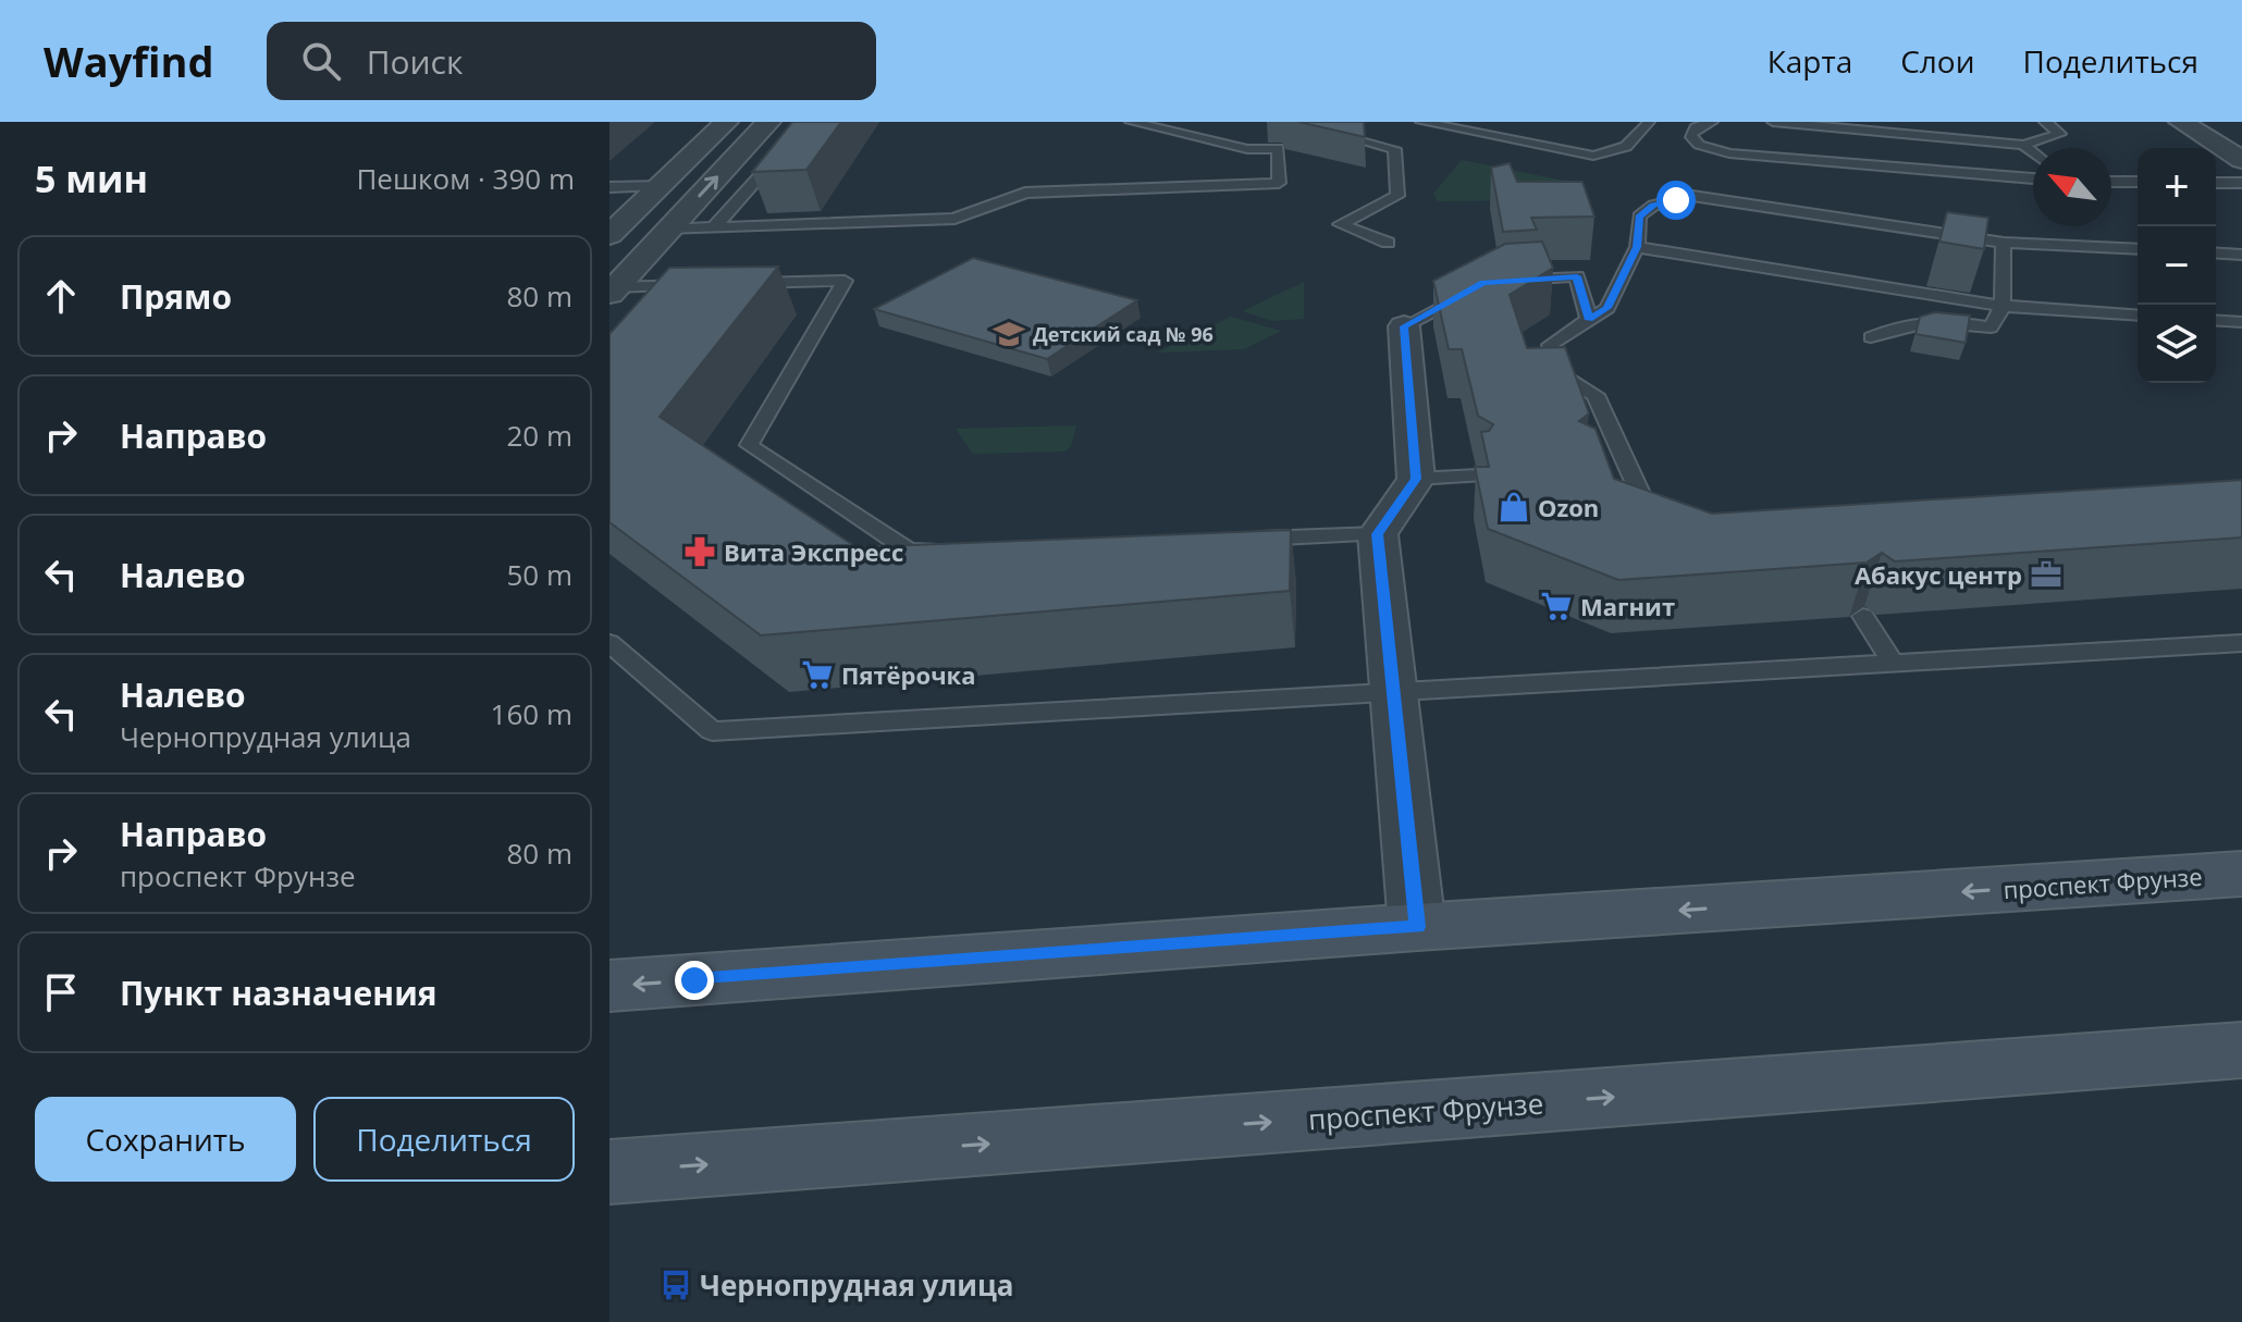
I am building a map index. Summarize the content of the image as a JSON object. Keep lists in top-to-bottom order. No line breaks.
{"streets":{"main road":["проспект Фрунзе"]},"places":{"school or university":["Детский сад № 96"],"shop":["Ozon"],"pharmacy":["Вита Экспресс"],"office":["Абакус центр"],"supermarket":["Магнит","Пятёрочка"],"bus stop":["Чернопрудная улица"]},"north":"top left","page":{"header":"Wayfind","search":"Поиск","nav":["Карта","Слои","Поделиться"],"heading":["5 мин","Пешком · 390 m"],"map_buttons":["+","−"],"list":[["Прямо","80 m"],["Направо","20 m"],["Налево","50 m"],["Налево","Чернопрудная улица","160 m"],["Направо","проспект Фрунзе","80 m"],"Пункт назначения"],"buttons":["Сохранить","Поделиться"]}}
